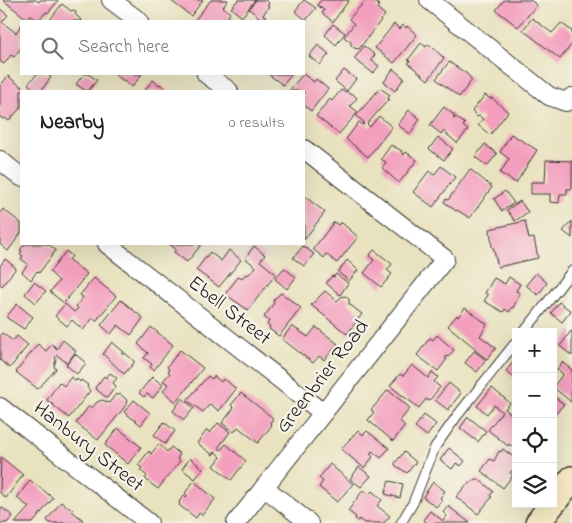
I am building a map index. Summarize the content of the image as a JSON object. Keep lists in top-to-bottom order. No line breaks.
{"streets":{"street":["Ebell Street","Greenbrier Road","Hanbury Street"]},"crossings":[["Ebell Street","Greenbrier Road"]],"page":{"search":"Search here","heading":["Nearby","0 results"],"map_buttons":["+","−"]}}
